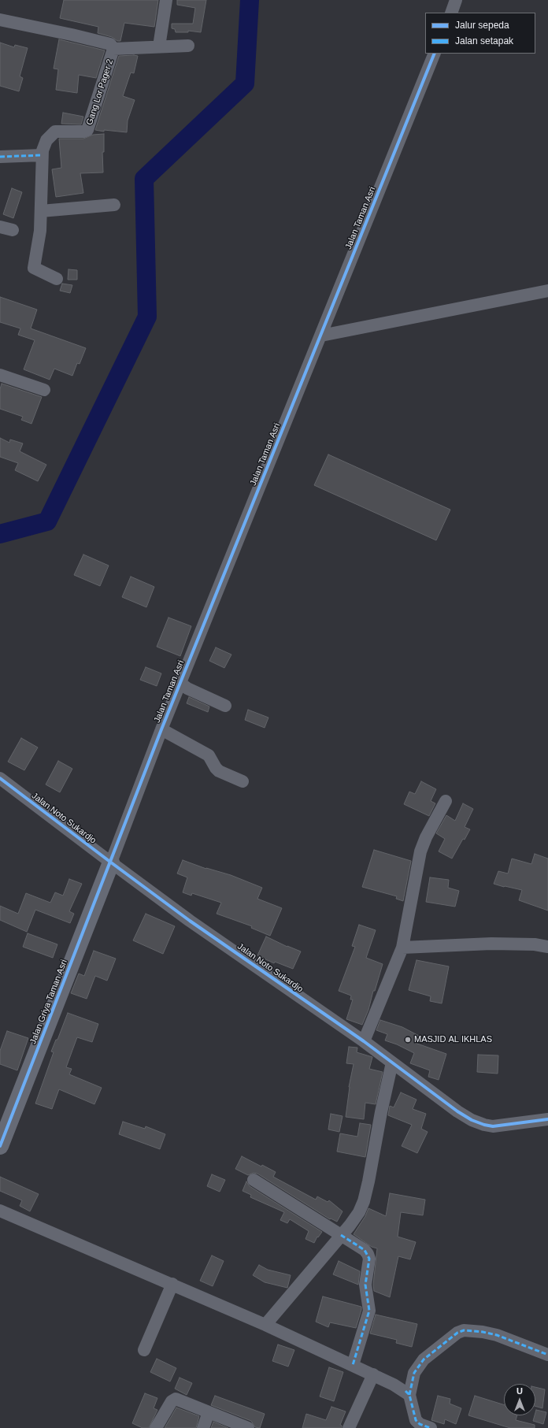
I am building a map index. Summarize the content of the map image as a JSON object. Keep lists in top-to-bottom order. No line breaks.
{"streets":{"street":["Gang Lor Pager 2","Jalan Taman Asri","Jalan Noto Sukardjo","Jalan Griya Taman Asri"]},"crossings":[["Jalan Taman Asri","Jalan Noto Sukardjo"],["Jalan Taman Asri","Jalan Griya Taman Asri"],["Jalan Noto Sukardjo","Jalan Griya Taman Asri"]],"places":["MASJID AL IKHLAS"],"legend":["Jalur sepeda","Jalan setapak"],"north":"top"}
